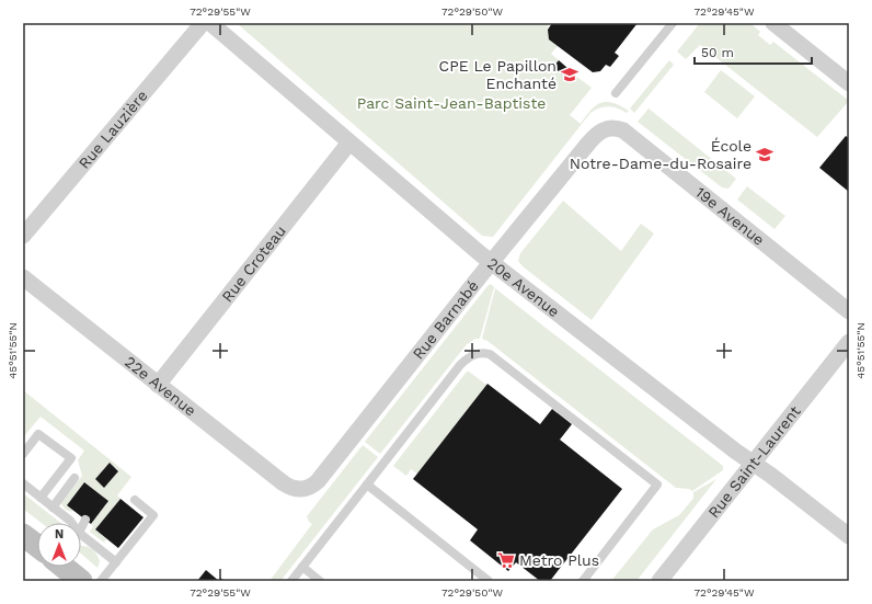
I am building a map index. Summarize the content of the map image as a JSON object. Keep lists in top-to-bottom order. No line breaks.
{"streets":{"street":["Rue Lauzière","19e Avenue","Rue Croteau","20e Avenue","Rue Barnabé","22e Avenue","Rue Saint-Laurent"]},"crossings":[["19e Avenue","Rue Barnabé"],["Rue Croteau","20e Avenue"],["Rue Croteau","22e Avenue"],["20e Avenue","Rue Barnabé"],["20e Avenue","Rue Saint-Laurent"],["Rue Barnabé","22e Avenue"]],"parks":["Parc Saint-Jean-Baptiste"],"places":{"school or university":["CPE Le Papillon Enchanté","École Notre-Dame-du-Rosaire"],"supermarket":["Metro Plus"]},"scale_bar":"50 m","north":"top","coordinates":["72°29'55\"W","72°29'50\"W","72°29'45\"W","45°51'55\"N"]}
